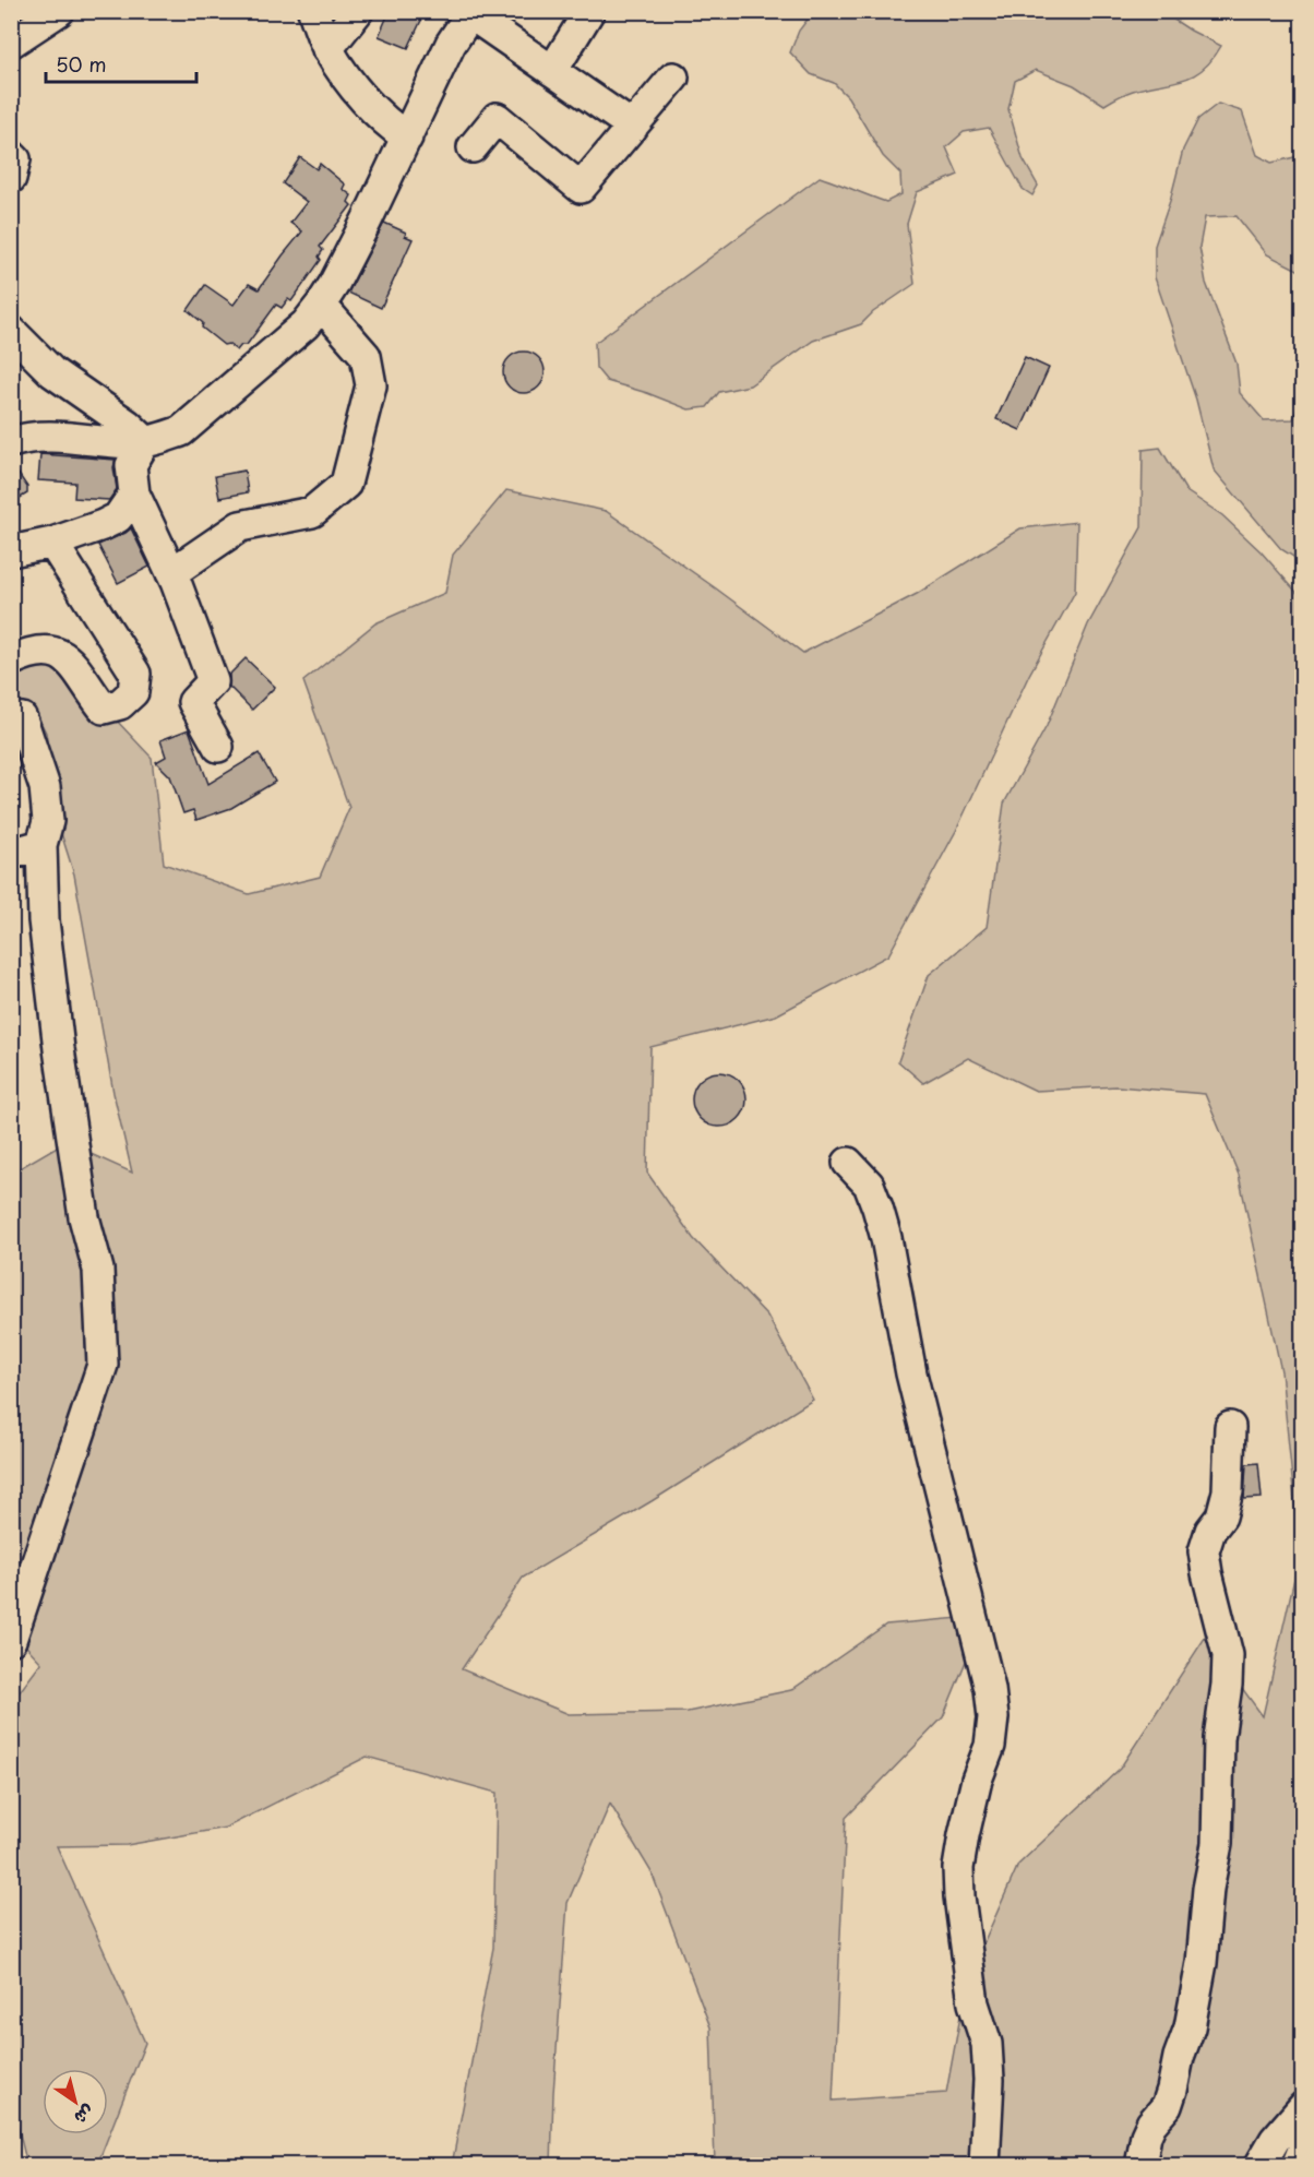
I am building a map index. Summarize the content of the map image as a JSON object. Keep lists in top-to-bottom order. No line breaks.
{"scale_bar":"50 m","north":"bottom right"}
